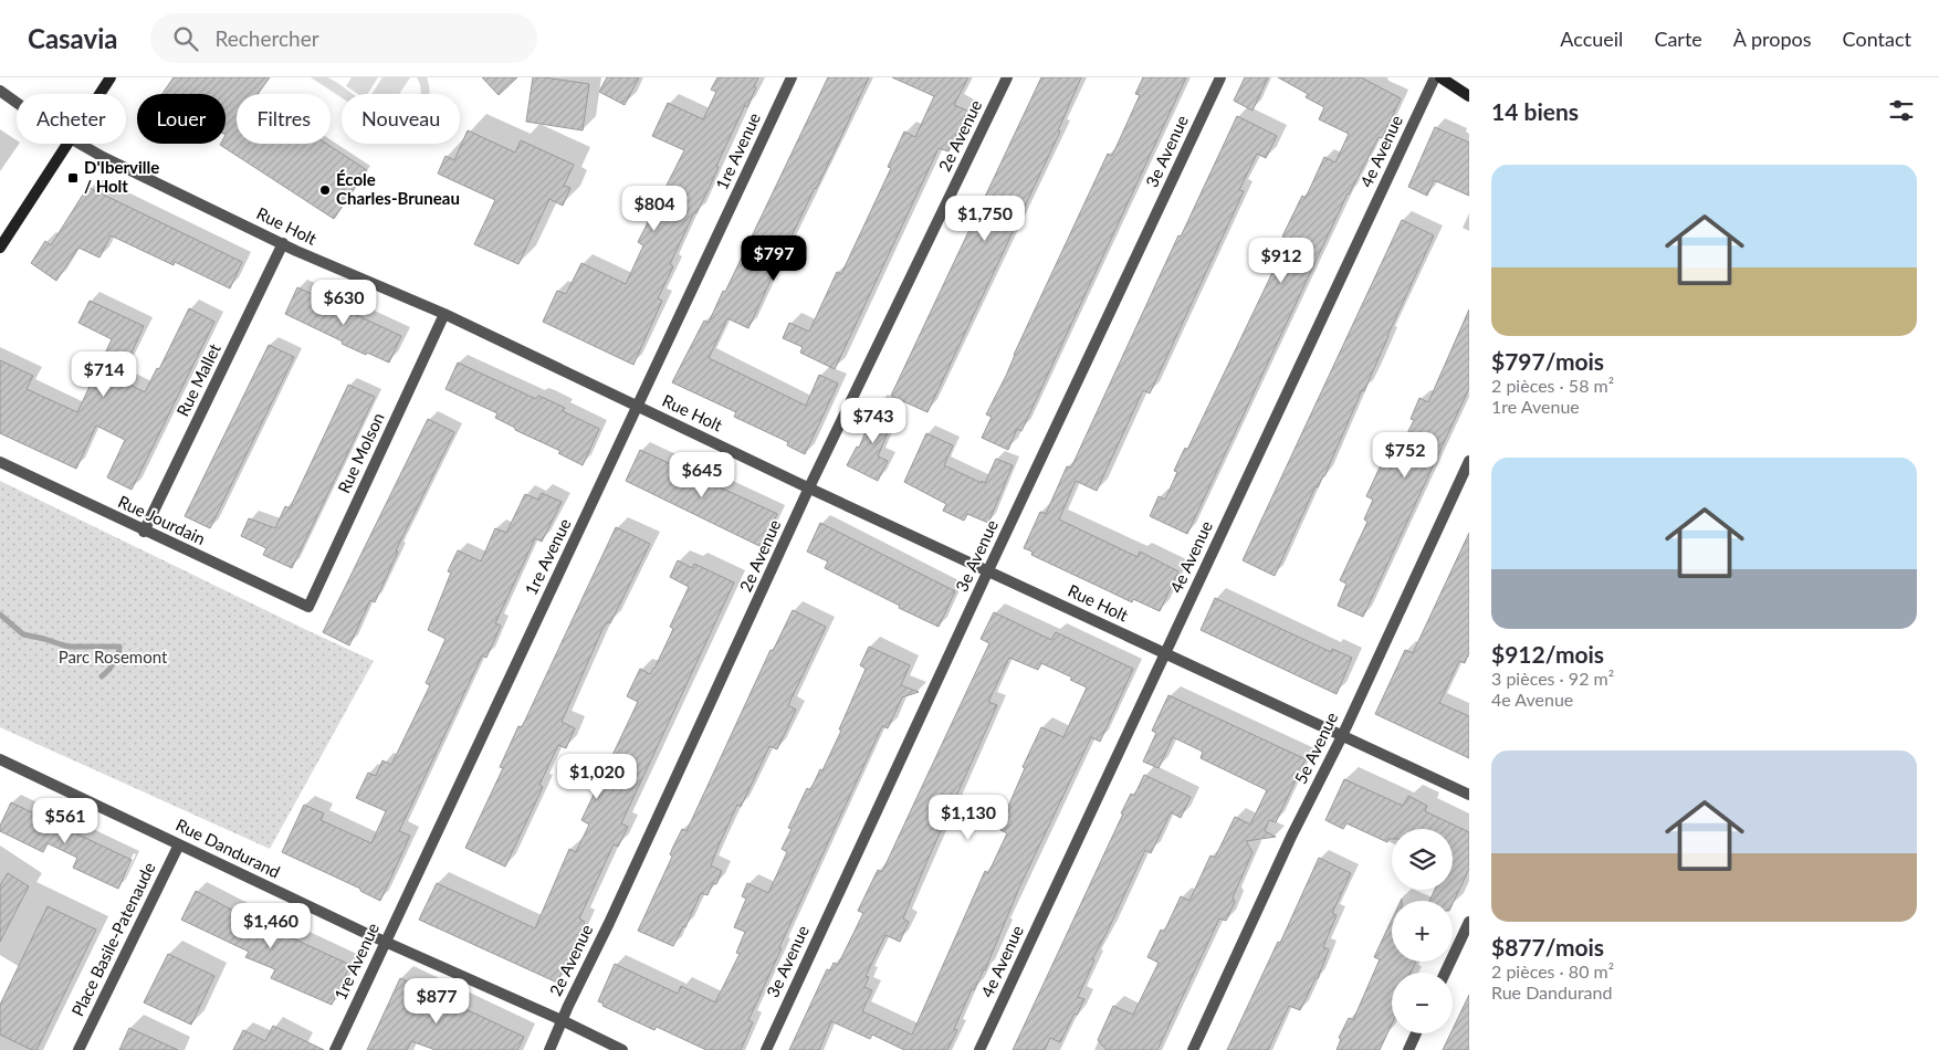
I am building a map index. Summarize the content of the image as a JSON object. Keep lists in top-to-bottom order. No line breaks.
{"streets":{"street":["2e Avenue","1re Avenue","3e Avenue","4e Avenue","Rue Holt","Rue Mallet","Rue Molson","Rue Jourdain","5e Avenue","Rue Dandurand","Place Basile-Patenaude"]},"crossings":[["2e Avenue","Rue Holt"],["2e Avenue","Rue Dandurand"],["1re Avenue","Rue Holt"],["1re Avenue","Rue Dandurand"],["3e Avenue","Rue Holt"],["4e Avenue","Rue Holt"],["Rue Holt","Rue Mallet"],["Rue Holt","Rue Molson"],["Rue Holt","5e Avenue"],["Rue Mallet","Rue Jourdain"],["Rue Molson","Rue Jourdain"],["Rue Dandurand","Place Basile-Patenaude"]],"parks":["Parc Rosemont"],"places":{"transit":["D'Iberville / Holt"],"other":["École Charles-Bruneau"]},"page":{"header":"Casavia","search":"Rechercher","nav":["Accueil","Carte","À propos","Contact"],"heading":"14 biens","chip":["Acheter","Louer","Filtres","Nouveau"],"list":[{"name":"$797/mois","note":"2 pièces · 58 m² · 1re Avenue"},{"name":"$912/mois","note":"3 pièces · 92 m² · 4e Avenue"},{"name":"$877/mois","note":"2 pièces · 80 m² · Rue Dandurand"}],"price":["$804","$1,750","$797","$912","$630","$714","$743","$752","$645","$1,020","$1,130","$561","$1,460","$877"],"map_buttons":["+","−"]}}
